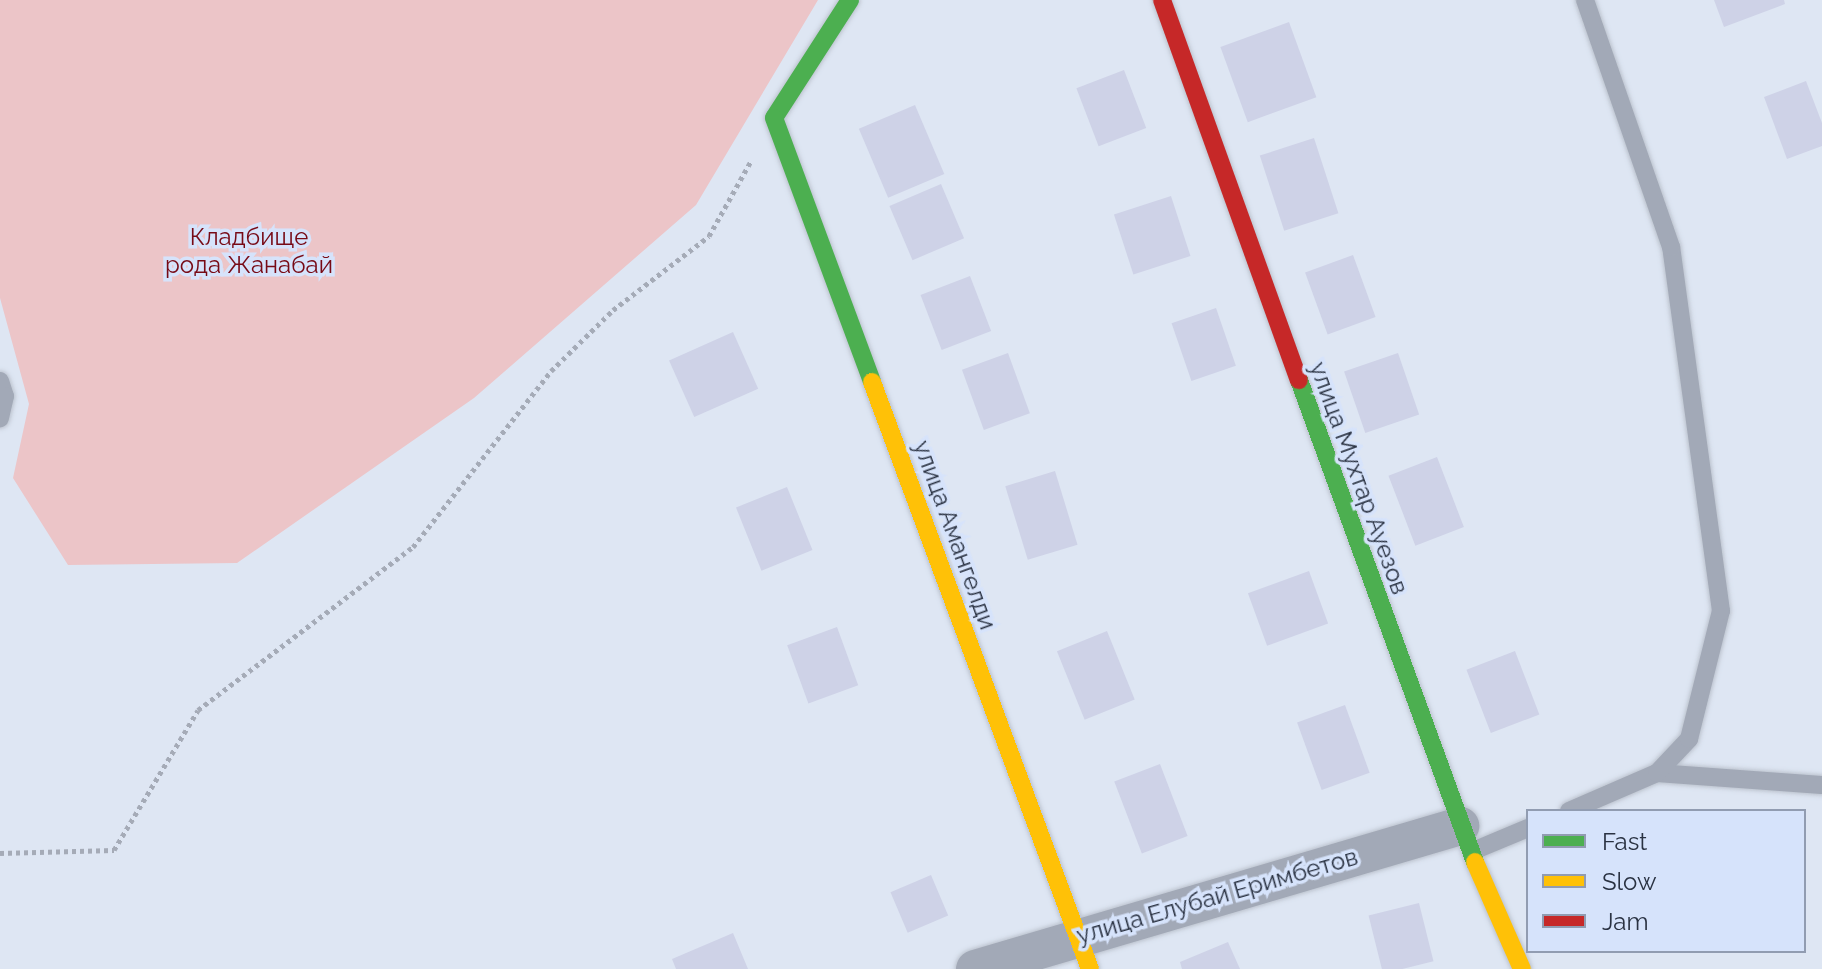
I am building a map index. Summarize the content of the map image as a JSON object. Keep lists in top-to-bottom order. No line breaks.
{"streets":{"street":["улица Мухтар Ауезов","улица Амангелди","улица Елубай Еримбетов"]},"crossings":[["улица Мухтар Ауезов","улица Елубай Еримбетов"],["улица Амангелди","улица Елубай Еримбетов"]],"parks":["Кладбище рода Жанабай"],"legend":["Fast","Slow","Jam"]}
